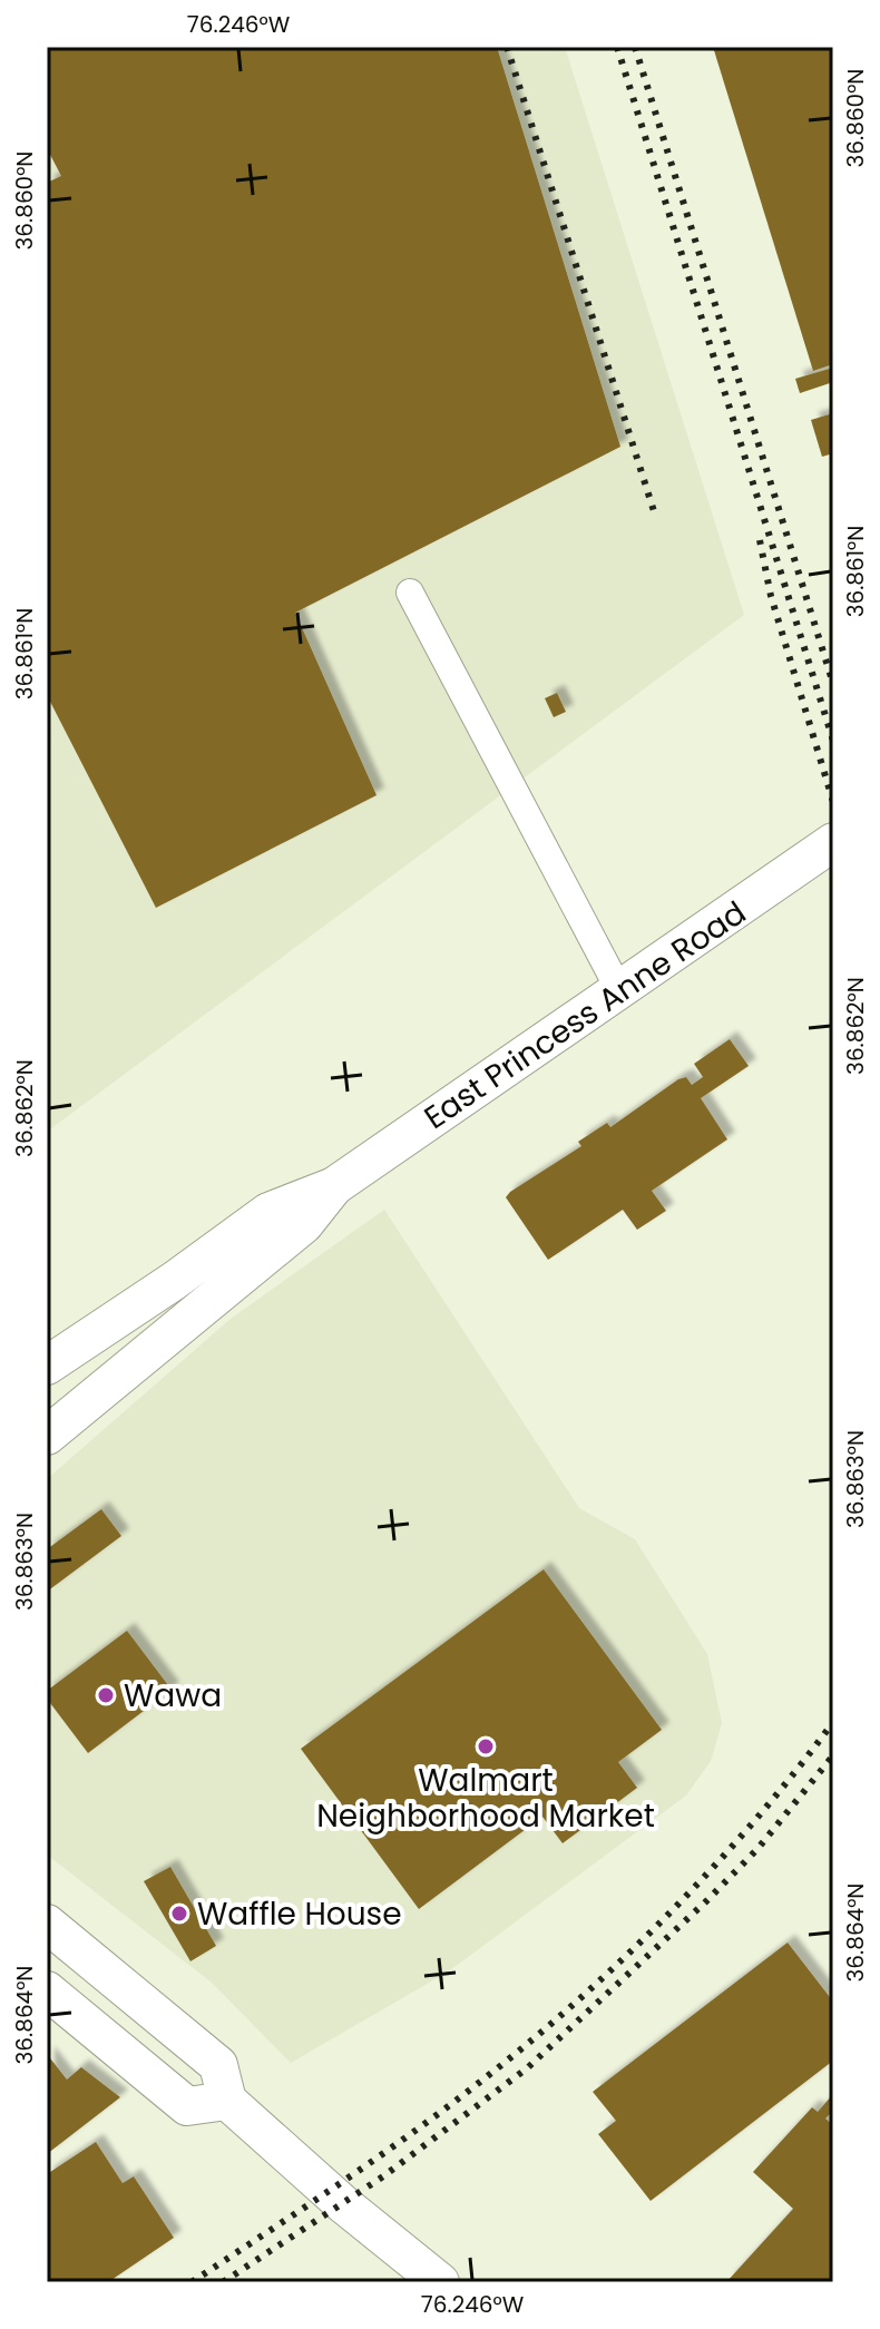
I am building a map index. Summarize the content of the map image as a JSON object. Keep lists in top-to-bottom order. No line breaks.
{"streets":{"main road":["East Princess Anne Road"]},"places":["Wawa","Walmart Neighborhood Market","Waffle House"],"coordinates":["76.246°W","36.860°N","36.861°N","36.862°N","36.863°N","36.864°N"]}
